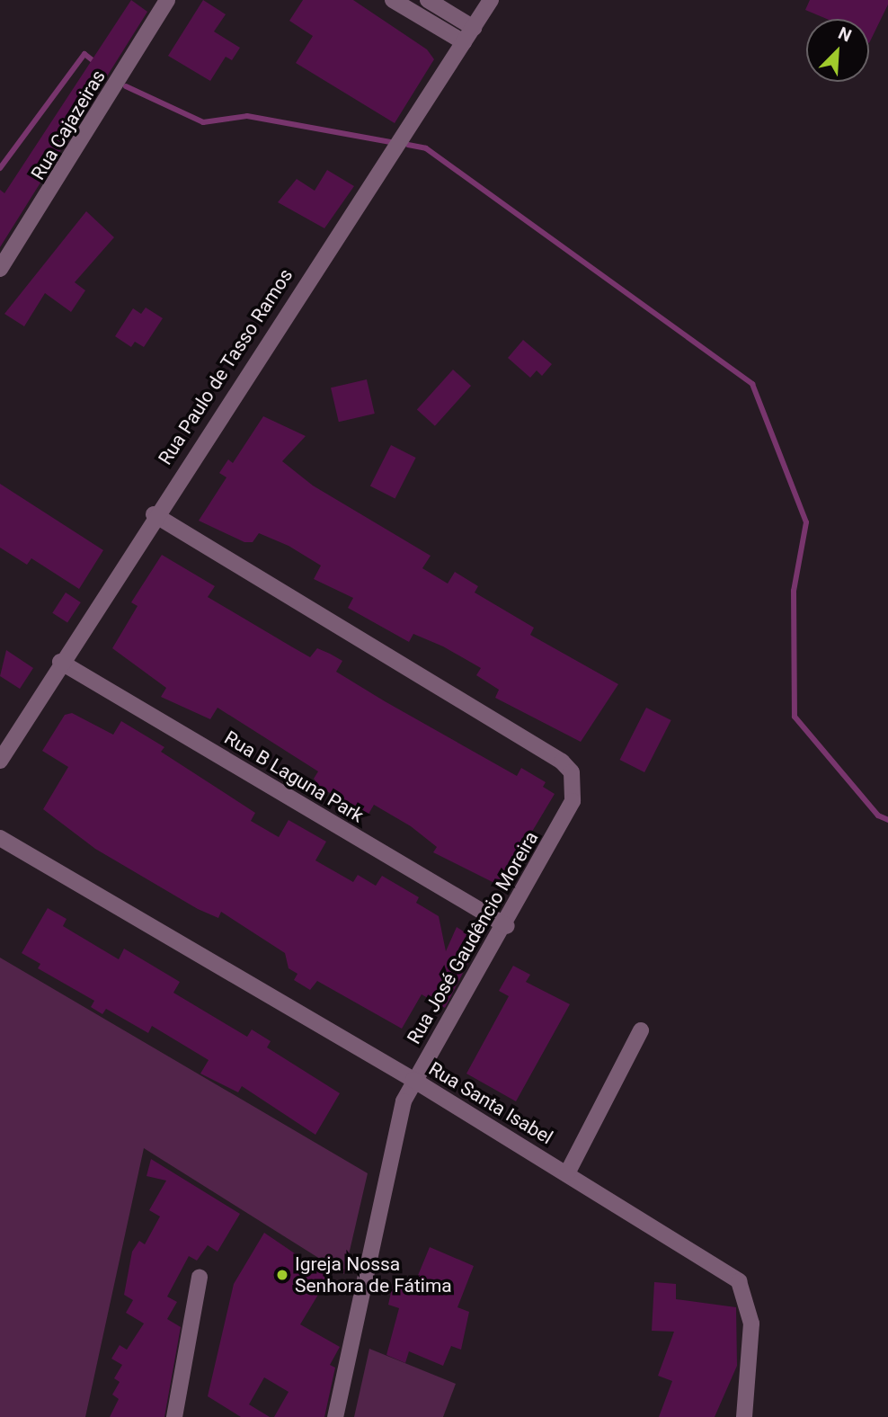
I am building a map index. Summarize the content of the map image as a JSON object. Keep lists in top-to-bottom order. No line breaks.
{"streets":{"street":["Rua Cajazeiras","Rua Paulo de Tasso Ramos","Rua B Laguna Park","Rua José Gaudêncio Moreira","Rua Santa Isabel"]},"crossings":[["Rua Paulo de Tasso Ramos","Rua B Laguna Park"],["Rua Paulo de Tasso Ramos","Rua José Gaudêncio Moreira"],["Rua B Laguna Park","Rua José Gaudêncio Moreira"],["Rua José Gaudêncio Moreira","Rua Santa Isabel"]],"places":["Igreja Nossa Senhora de Fátima"],"north":"top right"}
